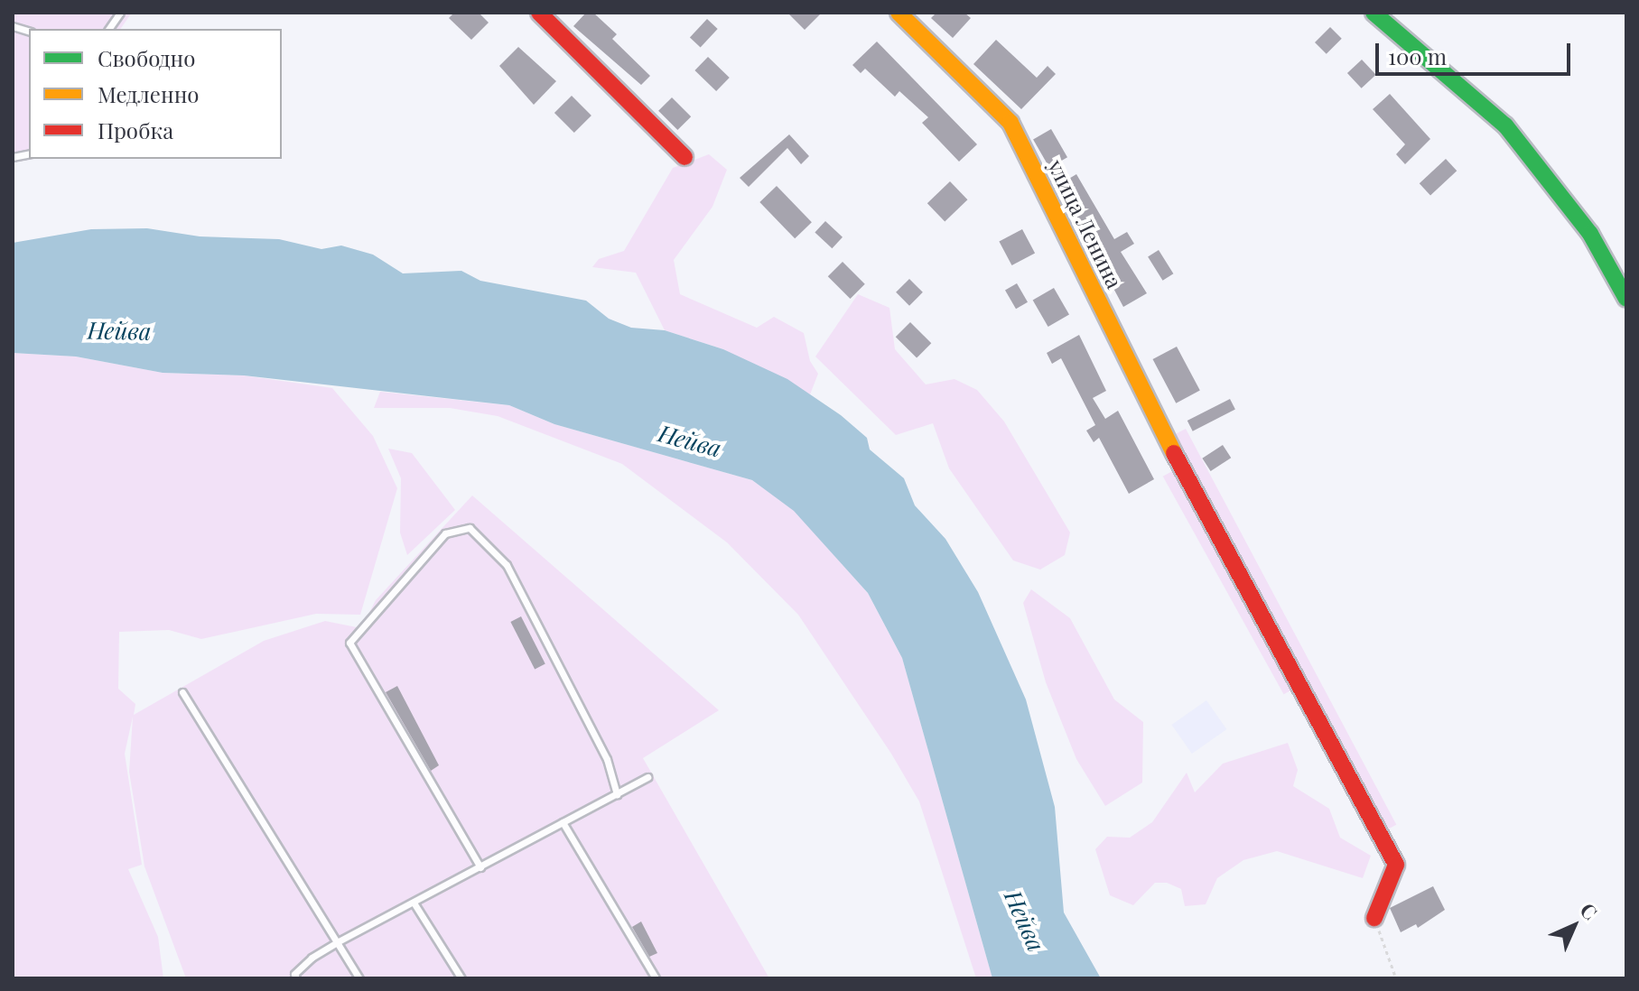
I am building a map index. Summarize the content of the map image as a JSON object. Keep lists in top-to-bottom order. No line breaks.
{"streets":{"street":["улица Ленина"]},"water":["Нейва"],"legend":["Свободно","Медленно","Пробка"],"scale_bar":"100 m","north":"top right"}
